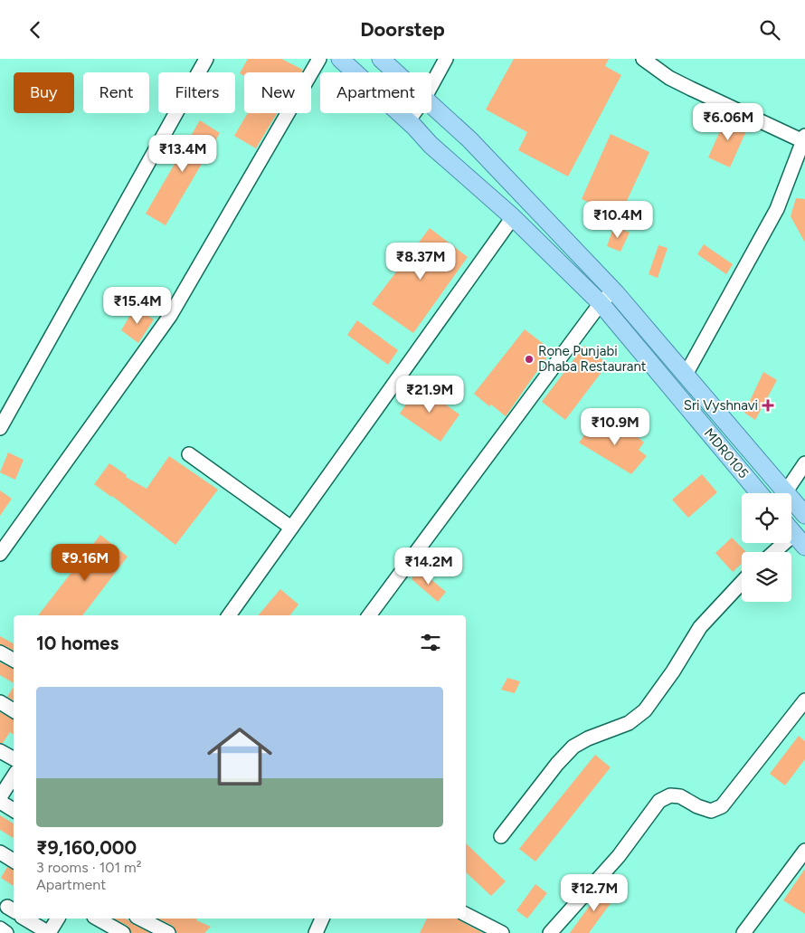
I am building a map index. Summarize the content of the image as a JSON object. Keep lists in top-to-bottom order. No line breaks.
{"streets":{"main road":["MDR0105"]},"places":{"other":["Rone Punjabi Dhaba Restaurant"],"health":["Sri Vyshnavi"]},"page":{"header":"Doorstep","chip":["Buy","Rent","Filters","New","Apartment"],"price":["₹6.06M","₹13.4M","₹10.4M","₹8.37M","₹15.4M","₹21.9M","₹10.9M","₹9.16M","₹14.2M","₹12.7M"],"heading":"10 homes","list":[{"name":"₹9,160,000","note":"3 rooms · 101 m² · Apartment"}]}}
